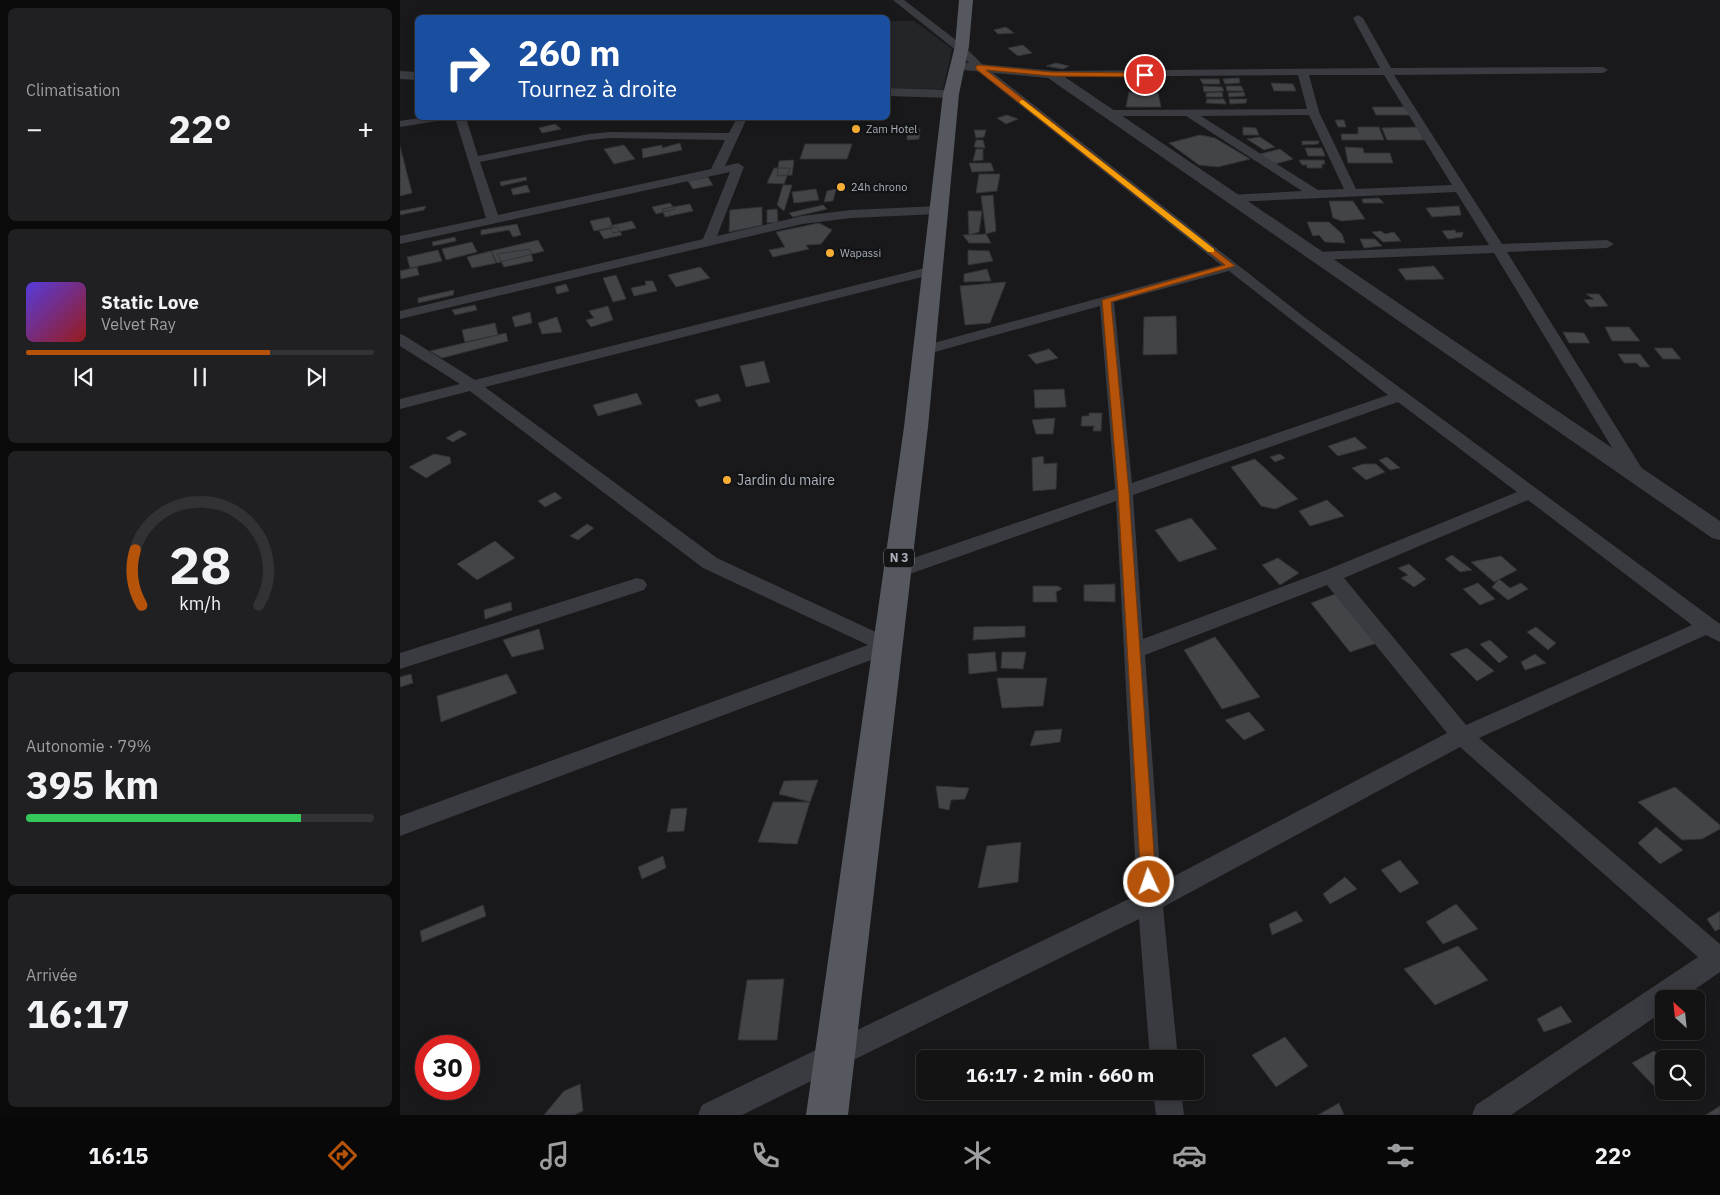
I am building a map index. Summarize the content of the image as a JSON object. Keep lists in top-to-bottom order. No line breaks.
{"streets":{"main road":["N 3"]},"places":["Zam Hotel","24h chrono","Wapassi","Jardin du maire"],"north":"top left","page":{"tile":["Climatisation",["Autonomie · 79%","395 km"],["Arrivée","16:17"]],"turn":["260 m","Tournez à droite"],"heat":["−","22°","+"],"song":["Static Love","Velvet Ray"],"limit":"30","trip":"16:17 · 2 min · 660 m","tabs":["16:15","22°"],"gauge":["28","km/h"]}}
